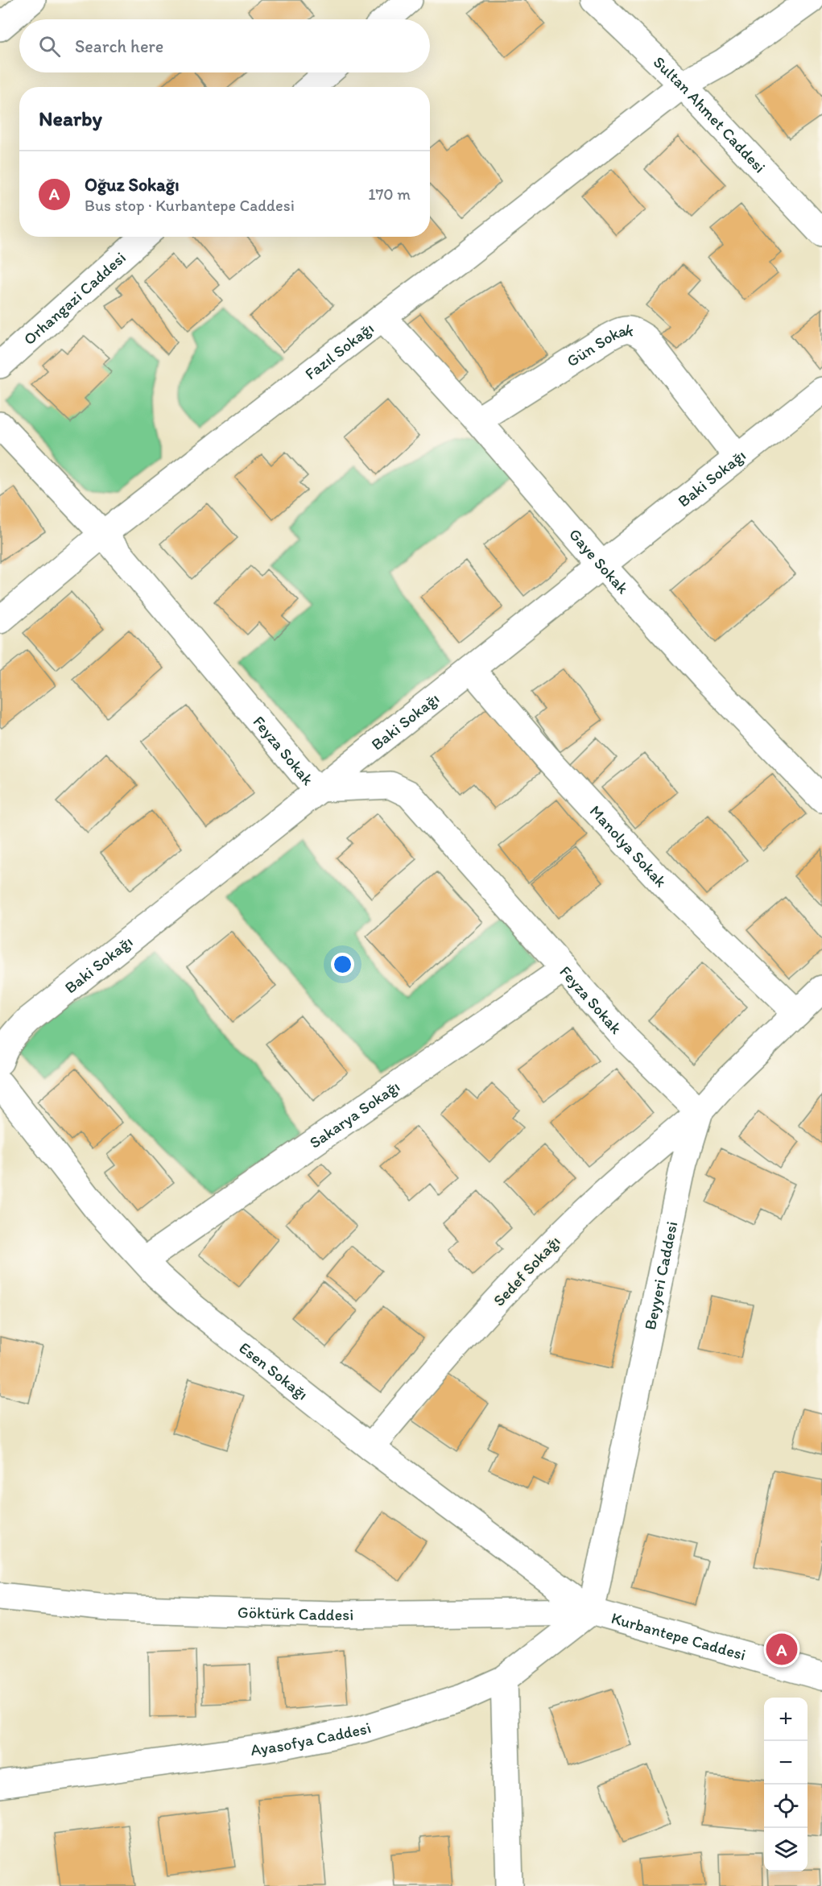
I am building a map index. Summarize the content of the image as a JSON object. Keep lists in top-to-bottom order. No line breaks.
{"streets":{"street":["Sultan Ahmet Caddesi","Orhangazi Caddesi","Fazıl Sokağı","Gün Sokak","Baki Sokağı","Gaye Sokak","Feyza Sokak","Manolya Sokak","Sakarya Sokağı","Sedef Sokağı","Beyyeri Caddesi","Esen Sokağı","Göktürk Caddesi","Kurbantepe Caddesi","Ayasofya Caddesi"]},"crossings":[["Sultan Ahmet Caddesi","Fazıl Sokağı"],["Fazıl Sokağı","Gaye Sokak"],["Fazıl Sokağı","Feyza Sokak"],["Gün Sokak","Baki Sokağı"],["Gün Sokak","Gaye Sokak"],["Baki Sokağı","Gaye Sokak"],["Baki Sokağı","Feyza Sokak"],["Baki Sokağı","Manolya Sokak"],["Feyza Sokak","Sakarya Sokağı"],["Feyza Sokak","Sedef Sokağı"],["Feyza Sokak","Beyyeri Caddesi"],["Manolya Sokak","Beyyeri Caddesi"],["Sakarya Sokağı","Esen Sokağı"],["Sedef Sokağı","Beyyeri Caddesi"],["Sedef Sokağı","Esen Sokağı"],["Beyyeri Caddesi","Esen Sokağı"],["Beyyeri Caddesi","Göktürk Caddesi"],["Beyyeri Caddesi","Kurbantepe Caddesi"],["Beyyeri Caddesi","Ayasofya Caddesi"],["Esen Sokağı","Göktürk Caddesi"],["Esen Sokağı","Kurbantepe Caddesi"],["Esen Sokağı","Ayasofya Caddesi"],["Göktürk Caddesi","Kurbantepe Caddesi"],["Göktürk Caddesi","Ayasofya Caddesi"],["Kurbantepe Caddesi","Ayasofya Caddesi"]],"page":{"search":"Search here","heading":"Nearby","list":[{"mark":"A","name":"Oğuz Sokağı","note":"Bus stop · Kurbantepe Caddesi","value":"170 m"}],"pins":"A","map_buttons":["+","−"]}}
